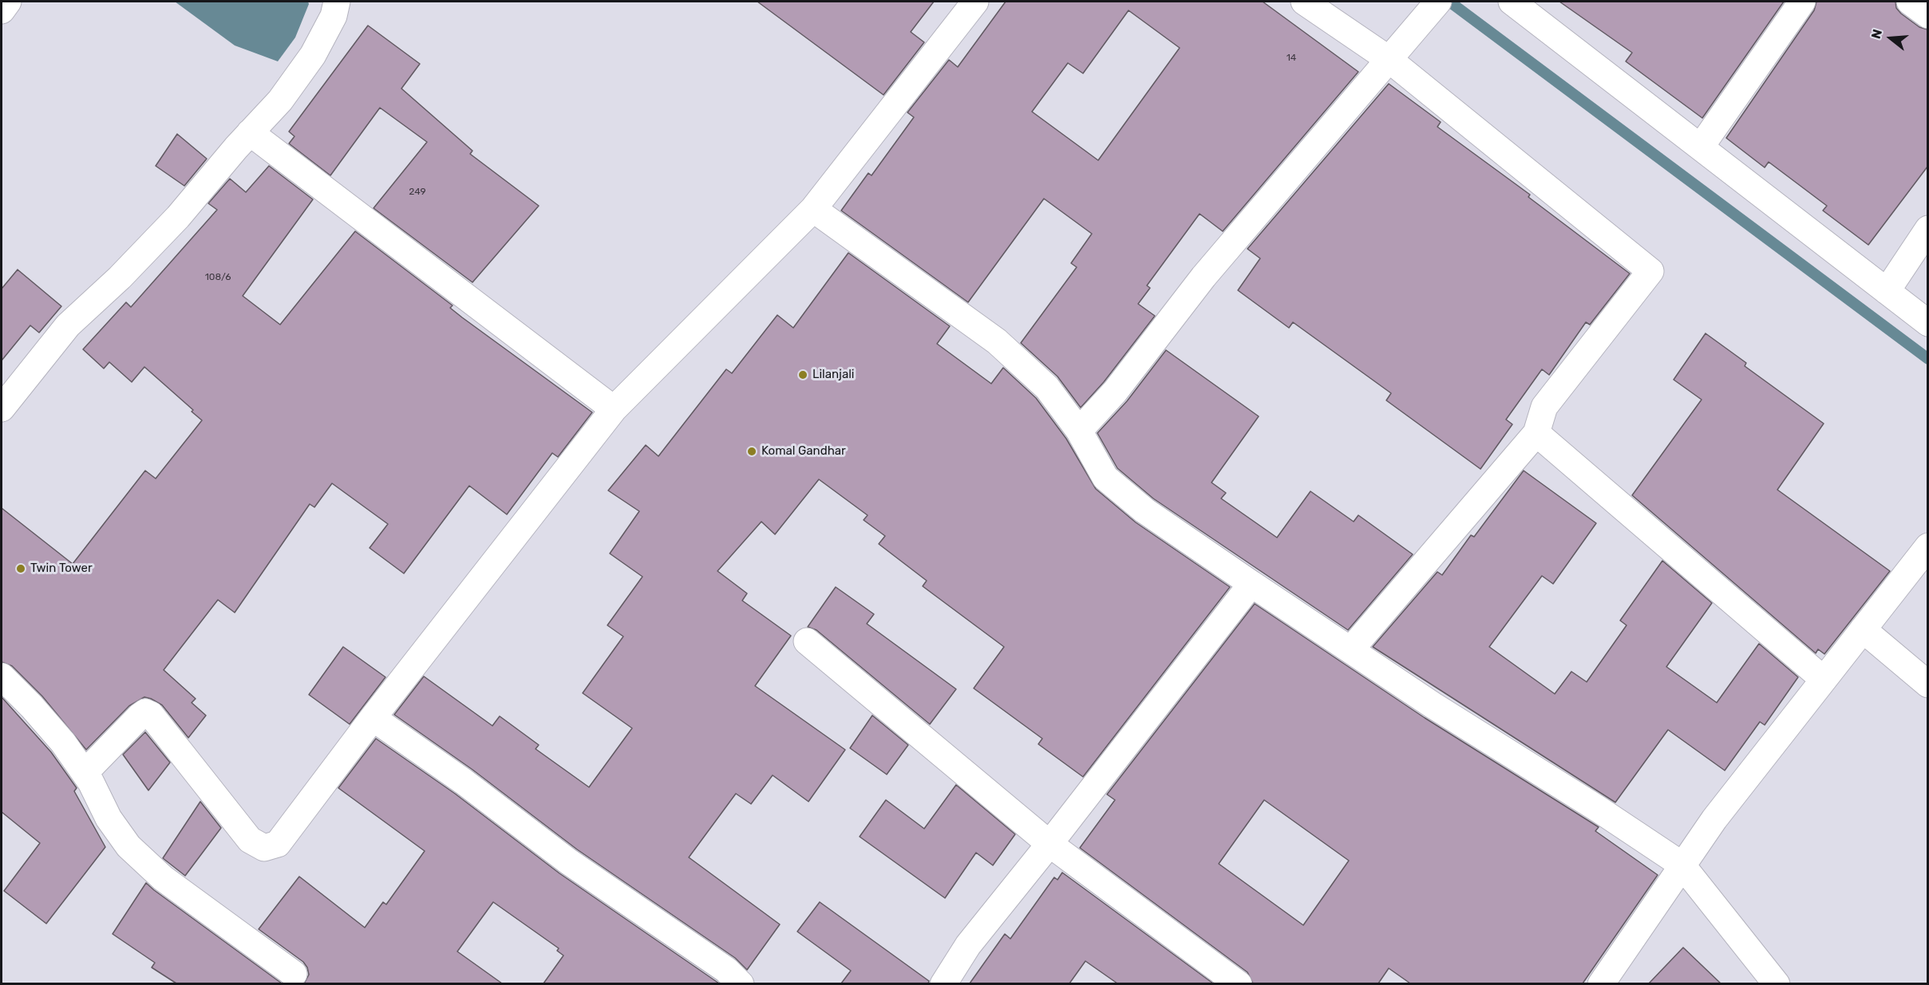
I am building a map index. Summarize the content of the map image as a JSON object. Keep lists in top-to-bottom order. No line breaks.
{"places":["Lilanjali","Komal Gandhar","Twin Tower"],"house_numbers":["14","249","108/6"],"north":"left"}
